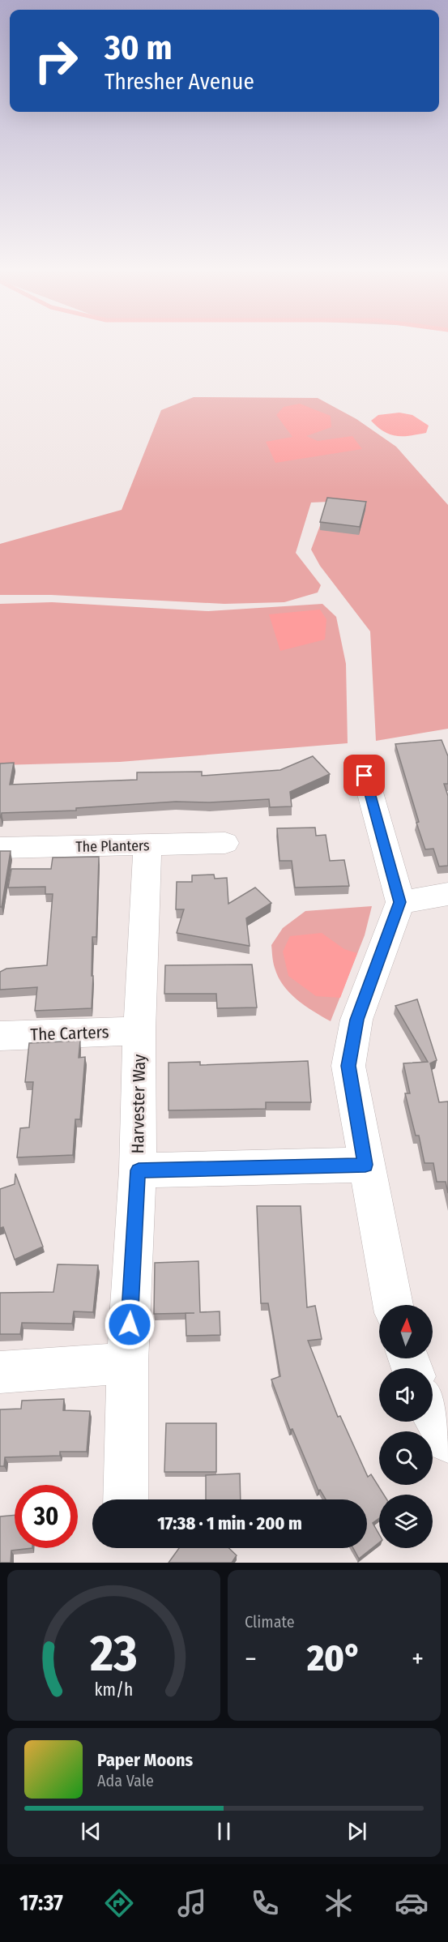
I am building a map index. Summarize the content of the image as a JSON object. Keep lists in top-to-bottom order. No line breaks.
{"streets":{"street":["The Planters","The Carters","Harvester Way"]},"crossings":[["The Planters","Harvester Way"],["The Carters","Harvester Way"]],"north":"top","page":{"turn":["30 m","Thresher Avenue"],"limit":"30","trip":"17:38 · 1 min · 200 m","tile":"Climate","heat":["−","20°","+"],"song":["Paper Moons","Ada Vale"],"tabs":"17:37","gauge":["23","km/h"]}}
